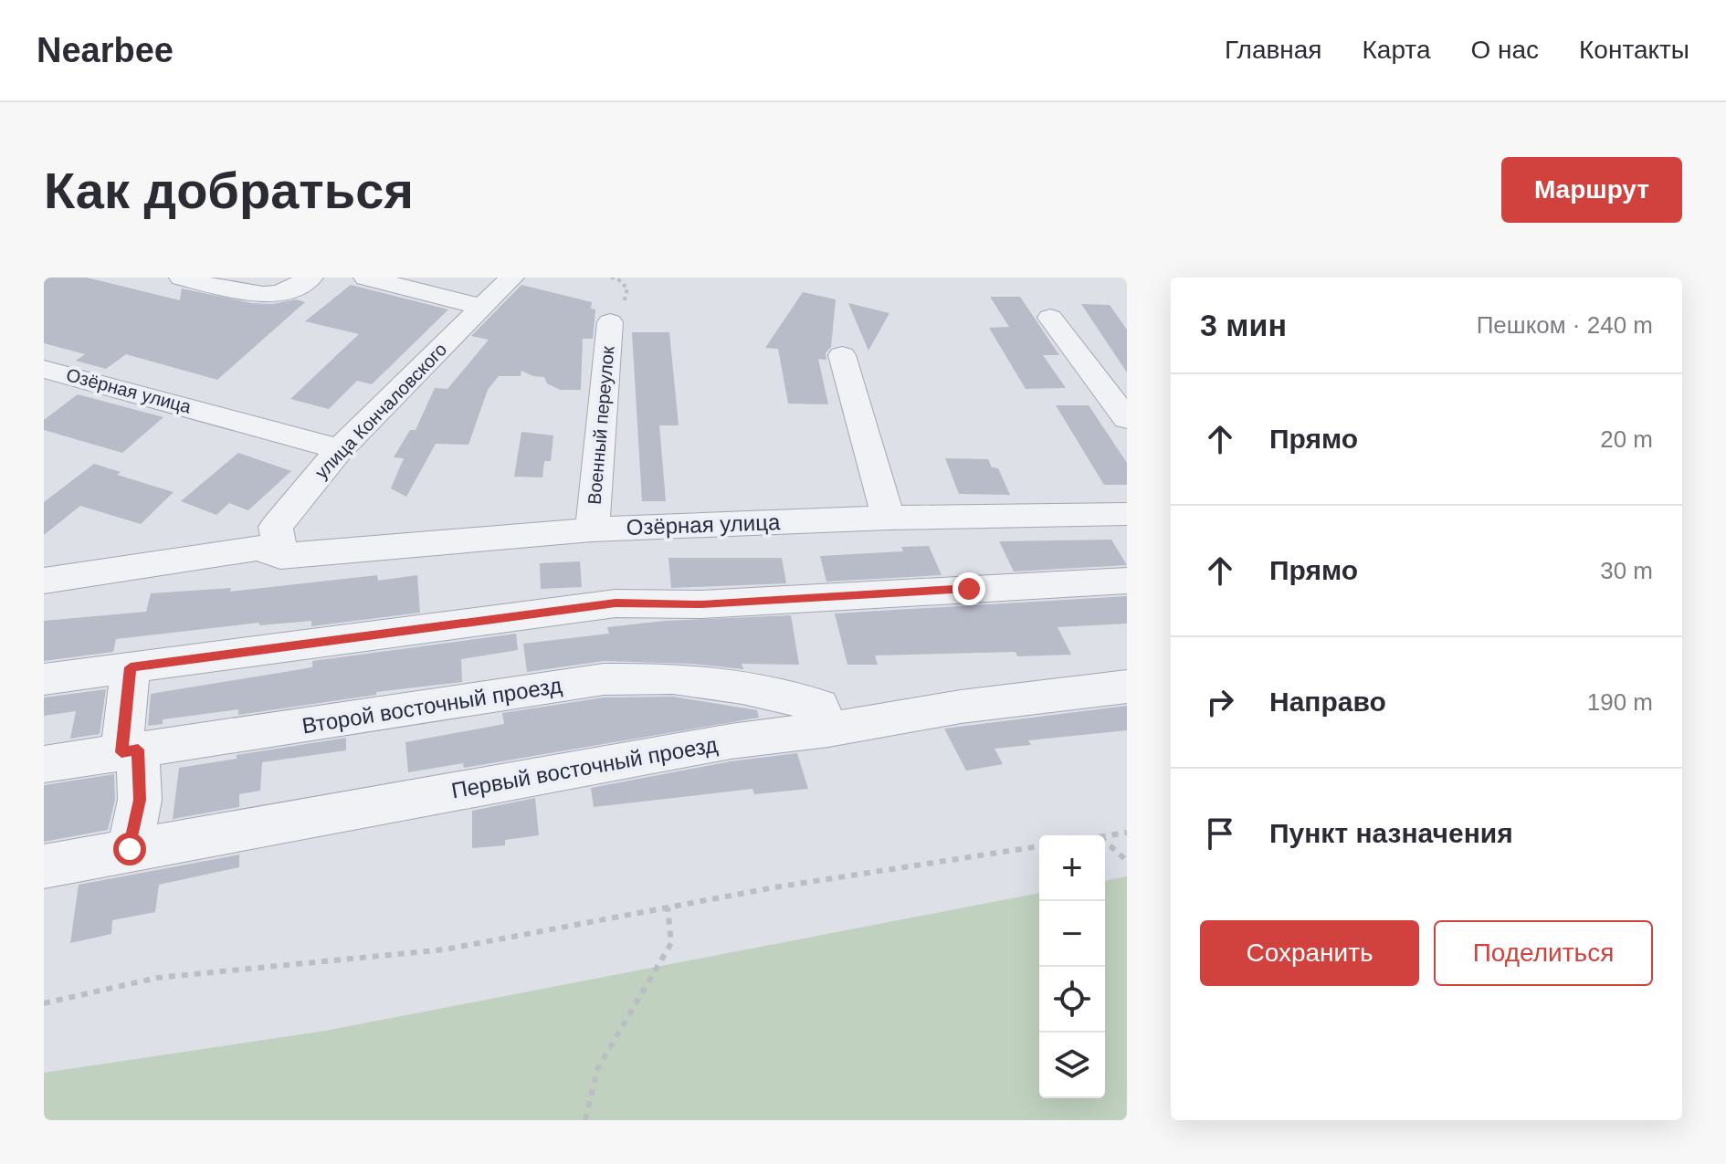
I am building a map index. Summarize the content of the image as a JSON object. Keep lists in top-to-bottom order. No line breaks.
{"streets":{"street":["Озёрная улица","улица Кончаловского","Военный переулок","Второй восточный проезд","Первый восточный проезд"]},"crossings":[["Озёрная улица","улица Кончаловского"],["Озёрная улица","Военный переулок"],["Второй восточный проезд","Первый восточный проезд"]],"page":{"header":"Nearbee","nav":["Главная","Карта","О нас","Контакты"],"buttons":["Маршрут",["Сохранить","Поделиться"]],"title":"Как добраться","heading":["3 мин","Пешком · 240 m"],"list":[["Прямо","20 m"],["Прямо","30 m"],["Направо","190 m"],"Пункт назначения"],"map_buttons":["+","−"]}}
